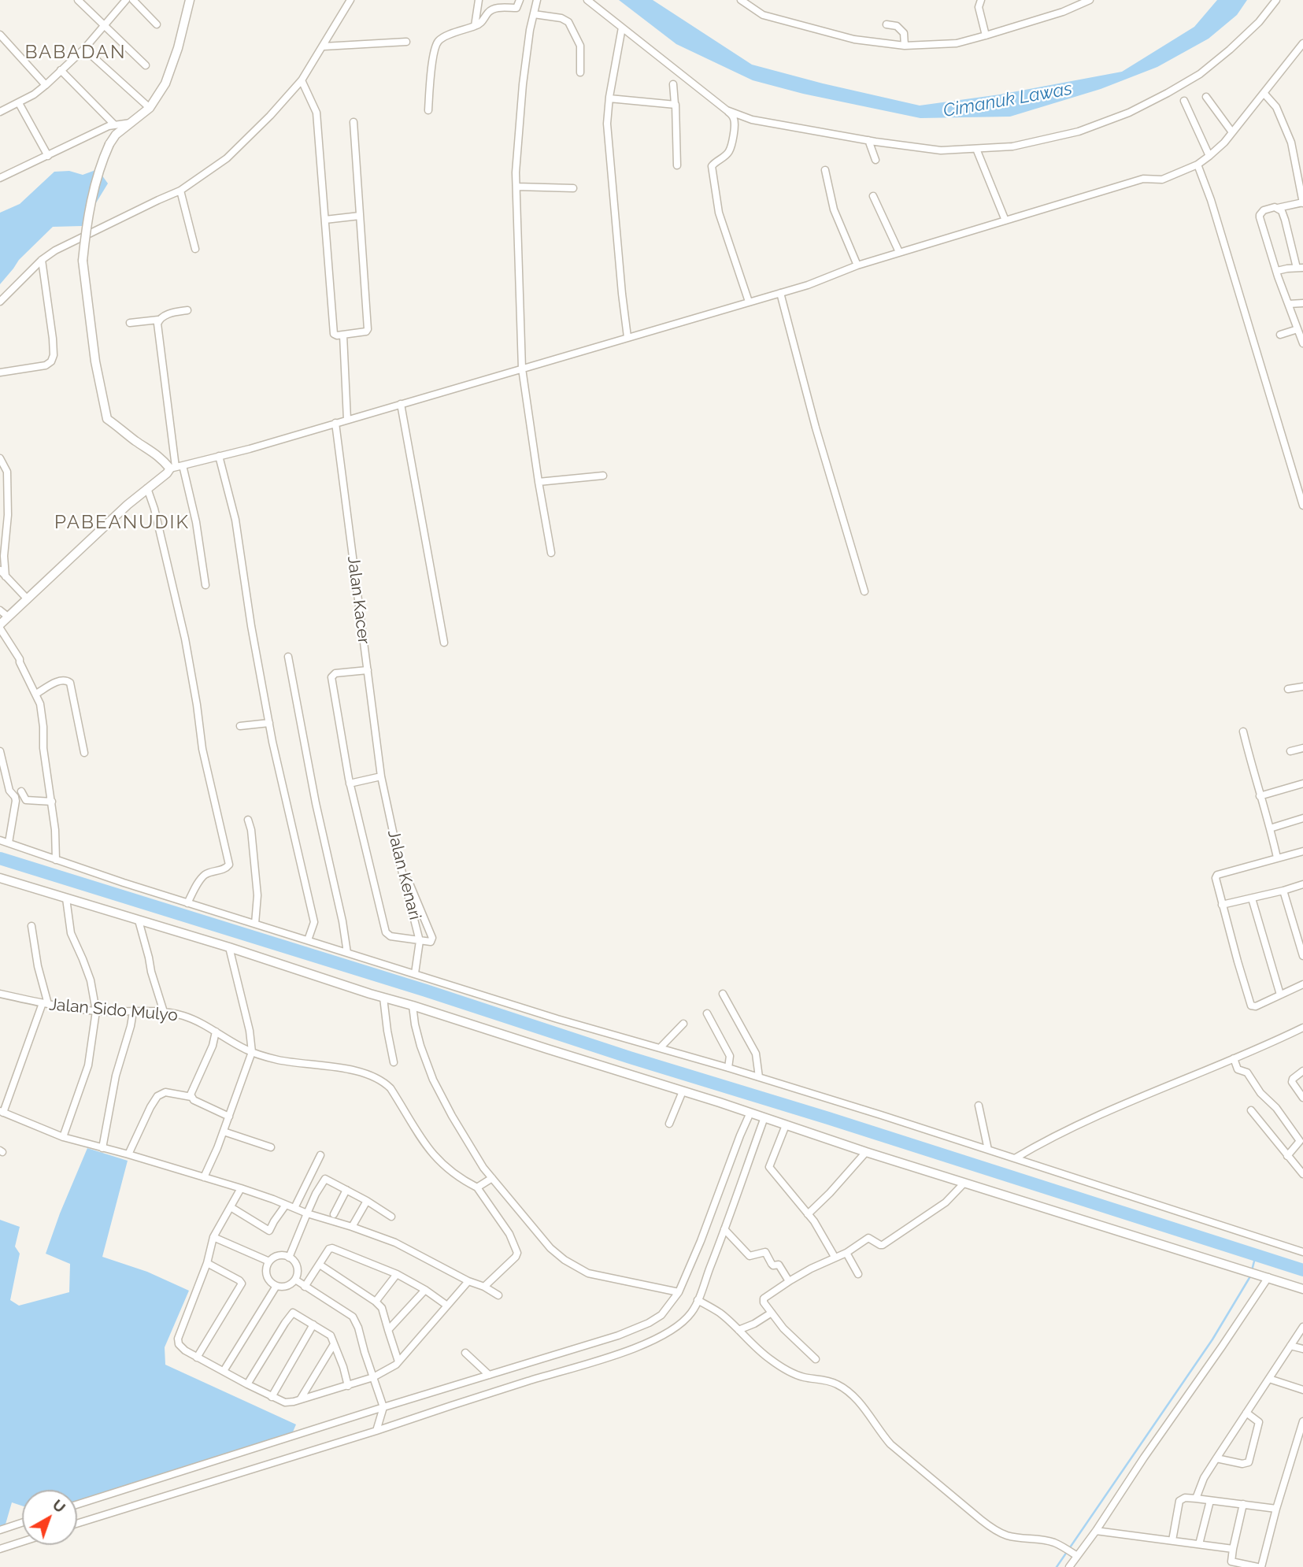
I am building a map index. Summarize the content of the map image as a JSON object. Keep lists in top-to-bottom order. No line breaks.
{"streets":{"street":["Jalan Kacer","Jalan Kenari","Jalan Sido Mulyo"]},"crossings":[["Jalan Kacer","Jalan Kenari"]],"districts":["BABADAN","PABEANUDIK"],"water":["Cimanuk Lawas"],"north":"top right"}
